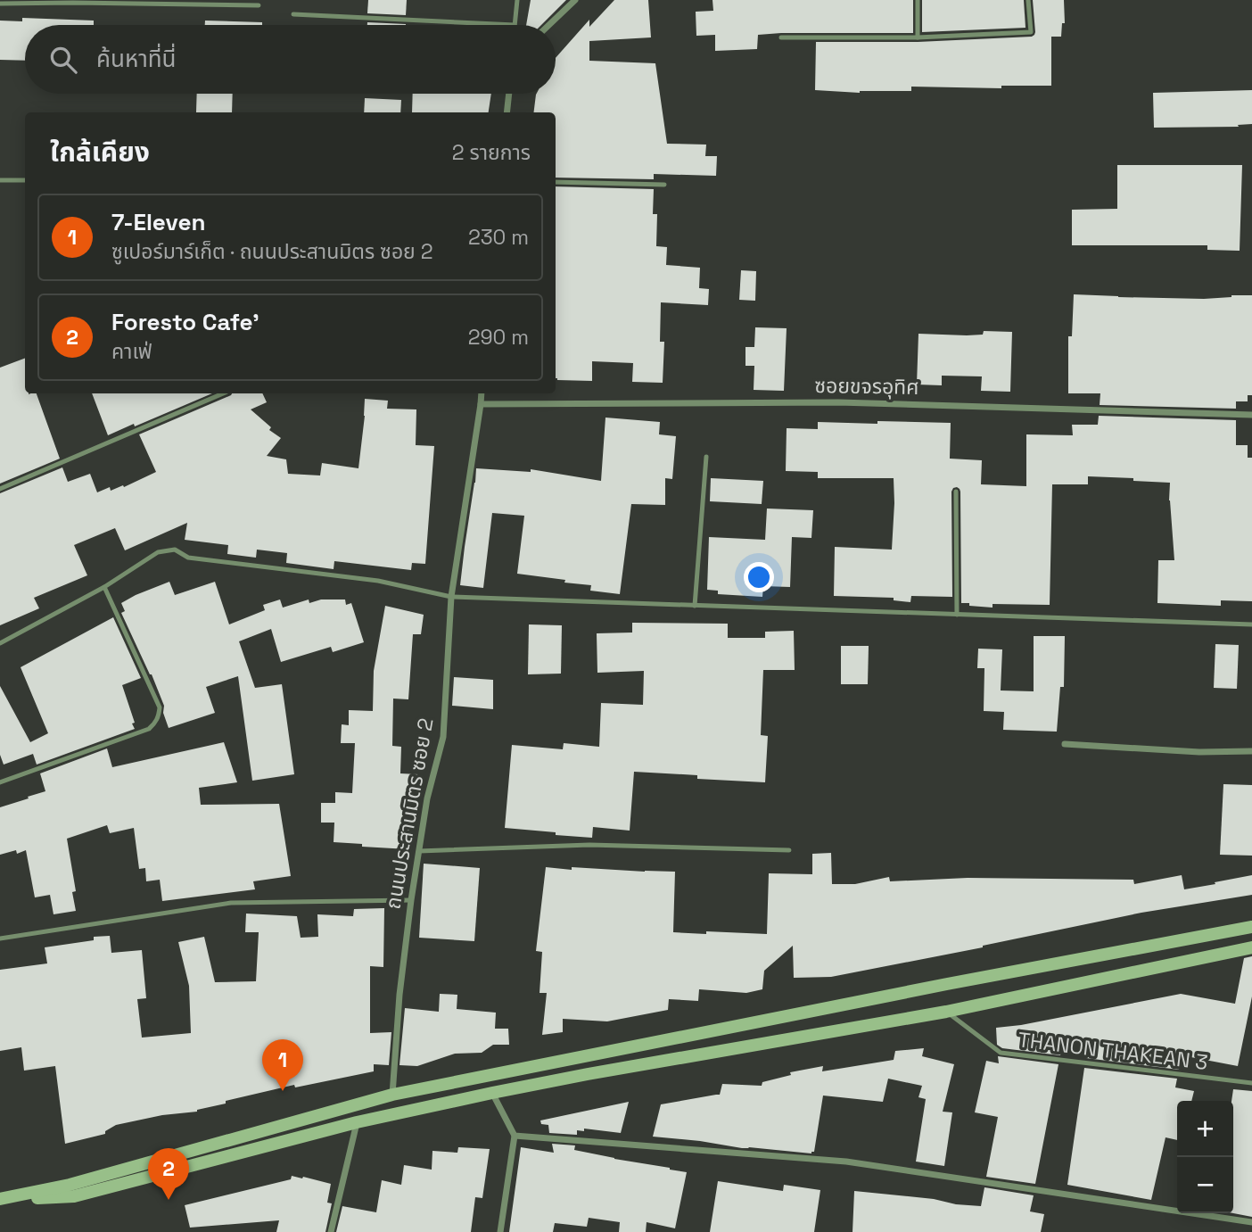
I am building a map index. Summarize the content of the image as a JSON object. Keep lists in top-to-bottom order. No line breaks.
{"streets":{"street":["ซอยขจรอุทิศ","ถนนประสานมิตร ซอย 2"],"lane":["THANON THAKEAN 3"]},"crossings":[["ซอยขจรอุทิศ","ถนนประสานมิตร ซอย 2"]],"page":{"search":"ค้นหาที่นี่","heading":["ใกล้เคียง","2 รายการ"],"list":[{"mark":"1","name":"7-Eleven","note":"ซูเปอร์มาร์เก็ต · ถนนประสานมิตร ซอย 2","value":"230 m"},{"mark":"2","name":"Foresto Cafe'","note":"คาเฟ่","value":"290 m"}],"pins":["1","2"],"map_buttons":["+","−"]}}
